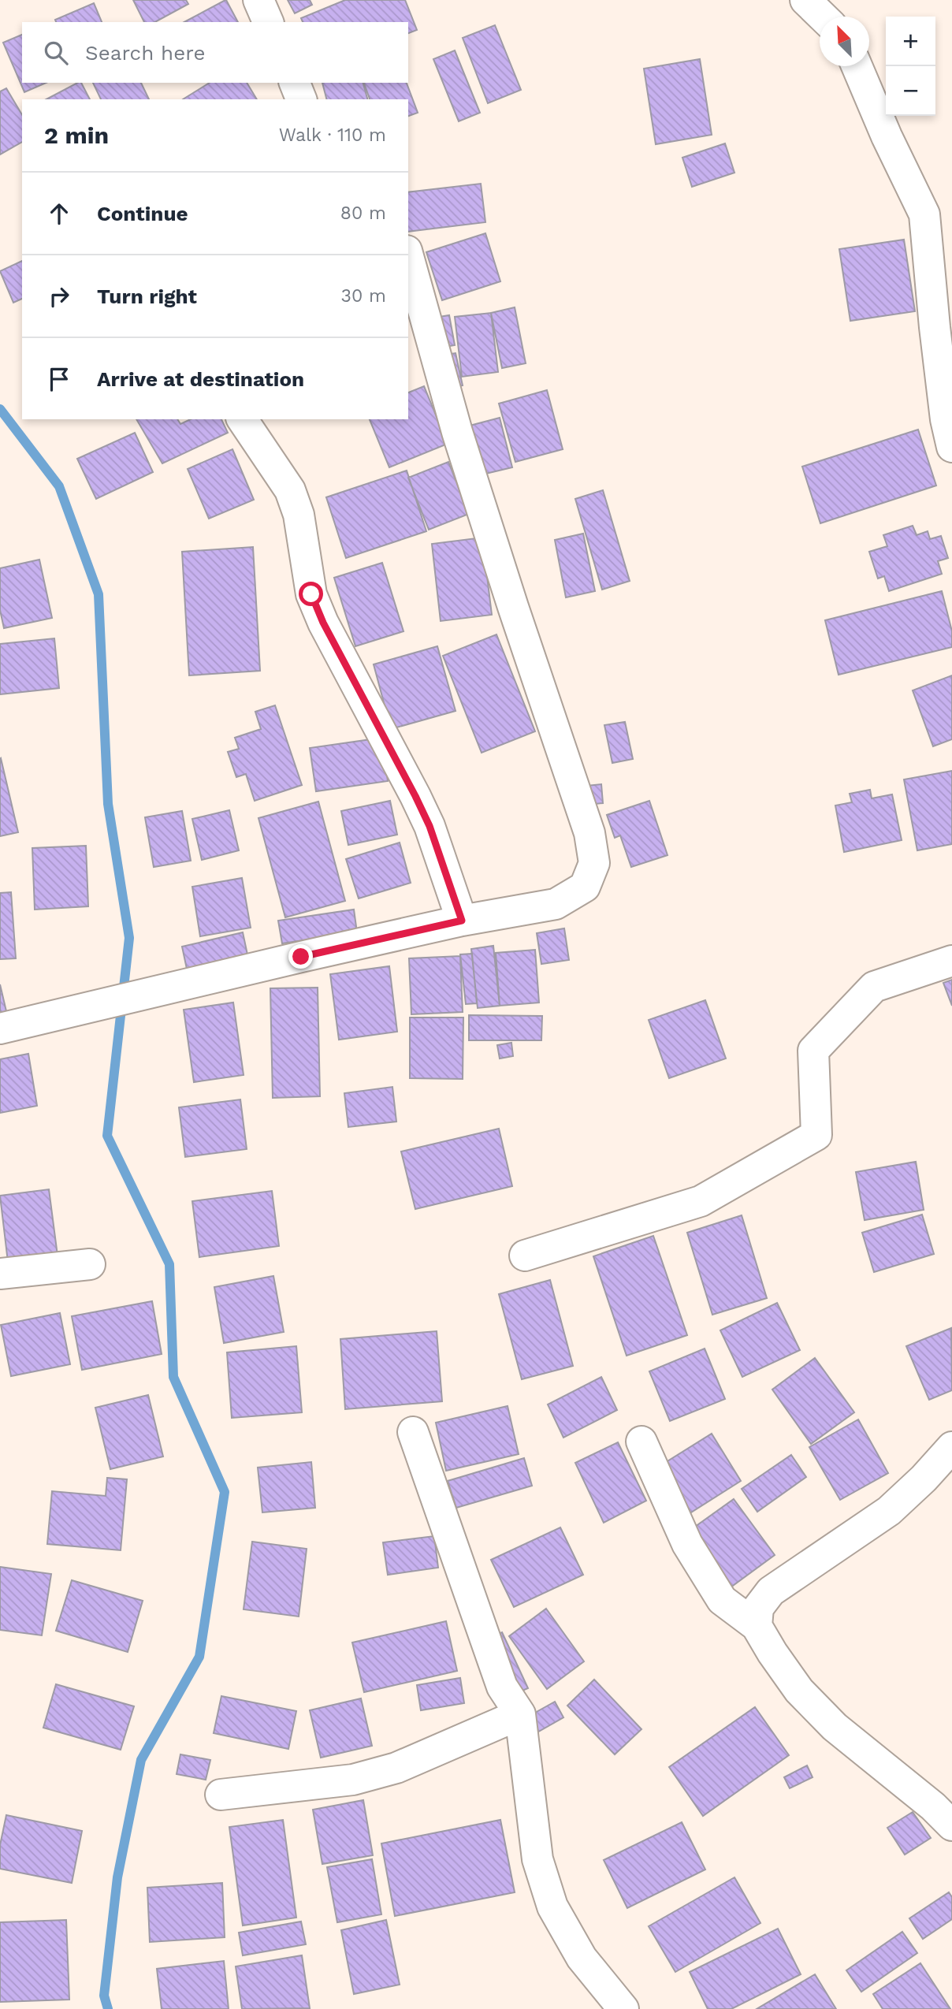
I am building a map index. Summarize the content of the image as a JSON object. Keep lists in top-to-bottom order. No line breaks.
{"north":"top left","page":{"map_buttons":["+","−"],"search":"Search here","heading":["2 min","Walk · 110 m"],"list":[["Continue","80 m"],["Turn right","30 m"],"Arrive at destination"]}}
